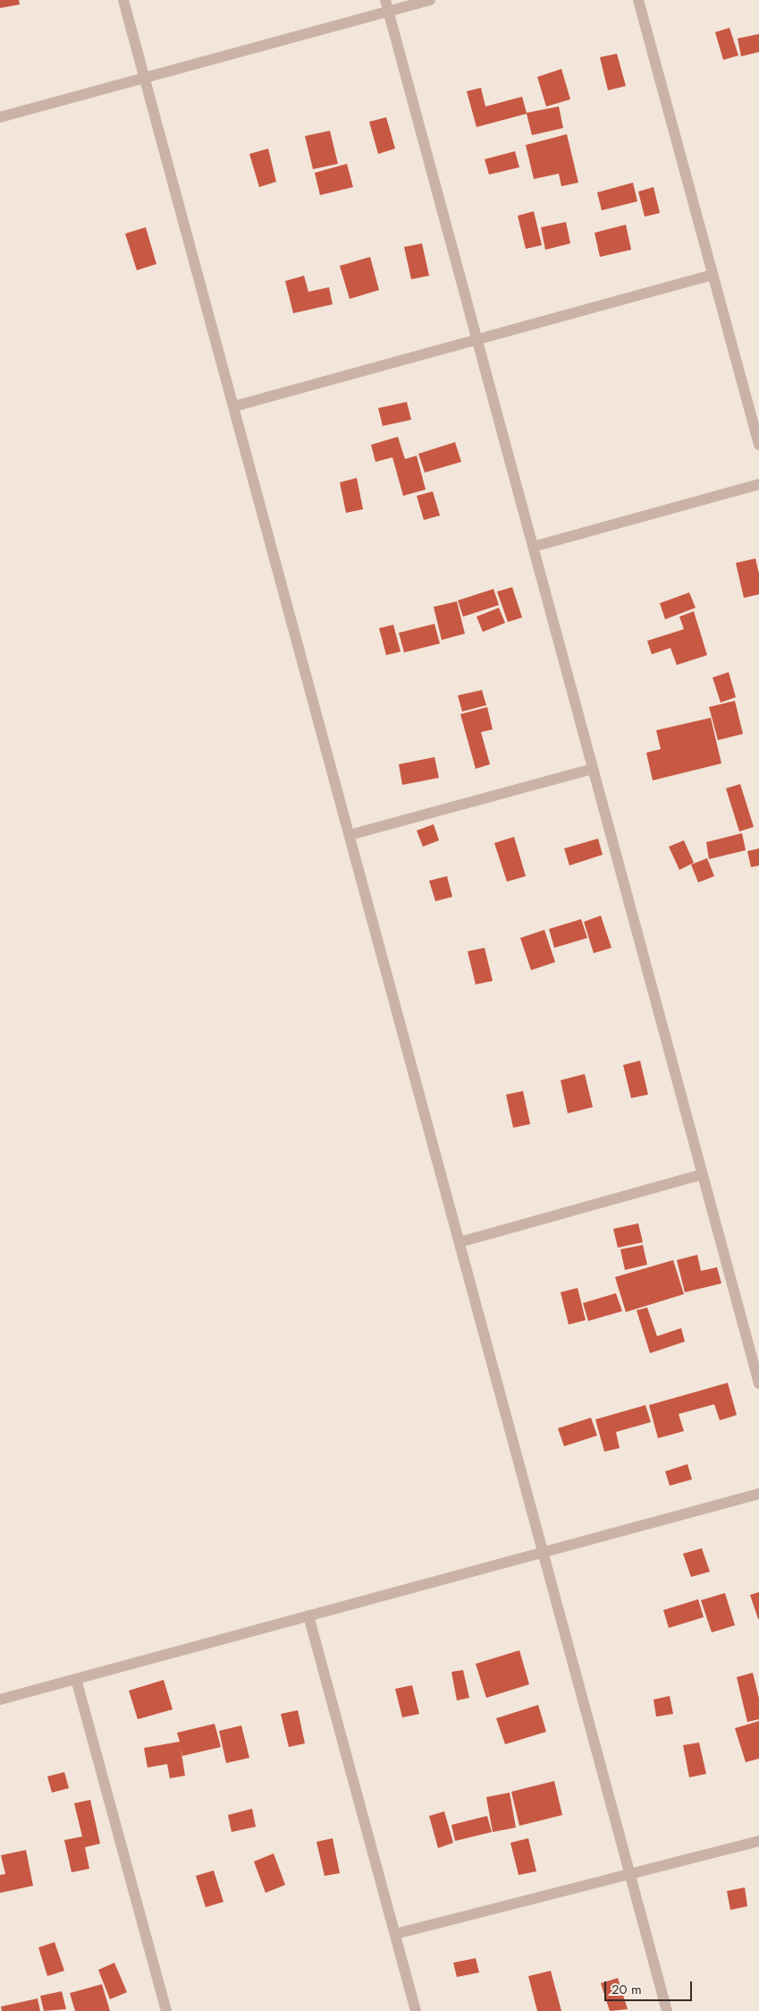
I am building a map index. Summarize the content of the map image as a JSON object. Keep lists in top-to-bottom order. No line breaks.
{"scale_bar":"20 m"}
